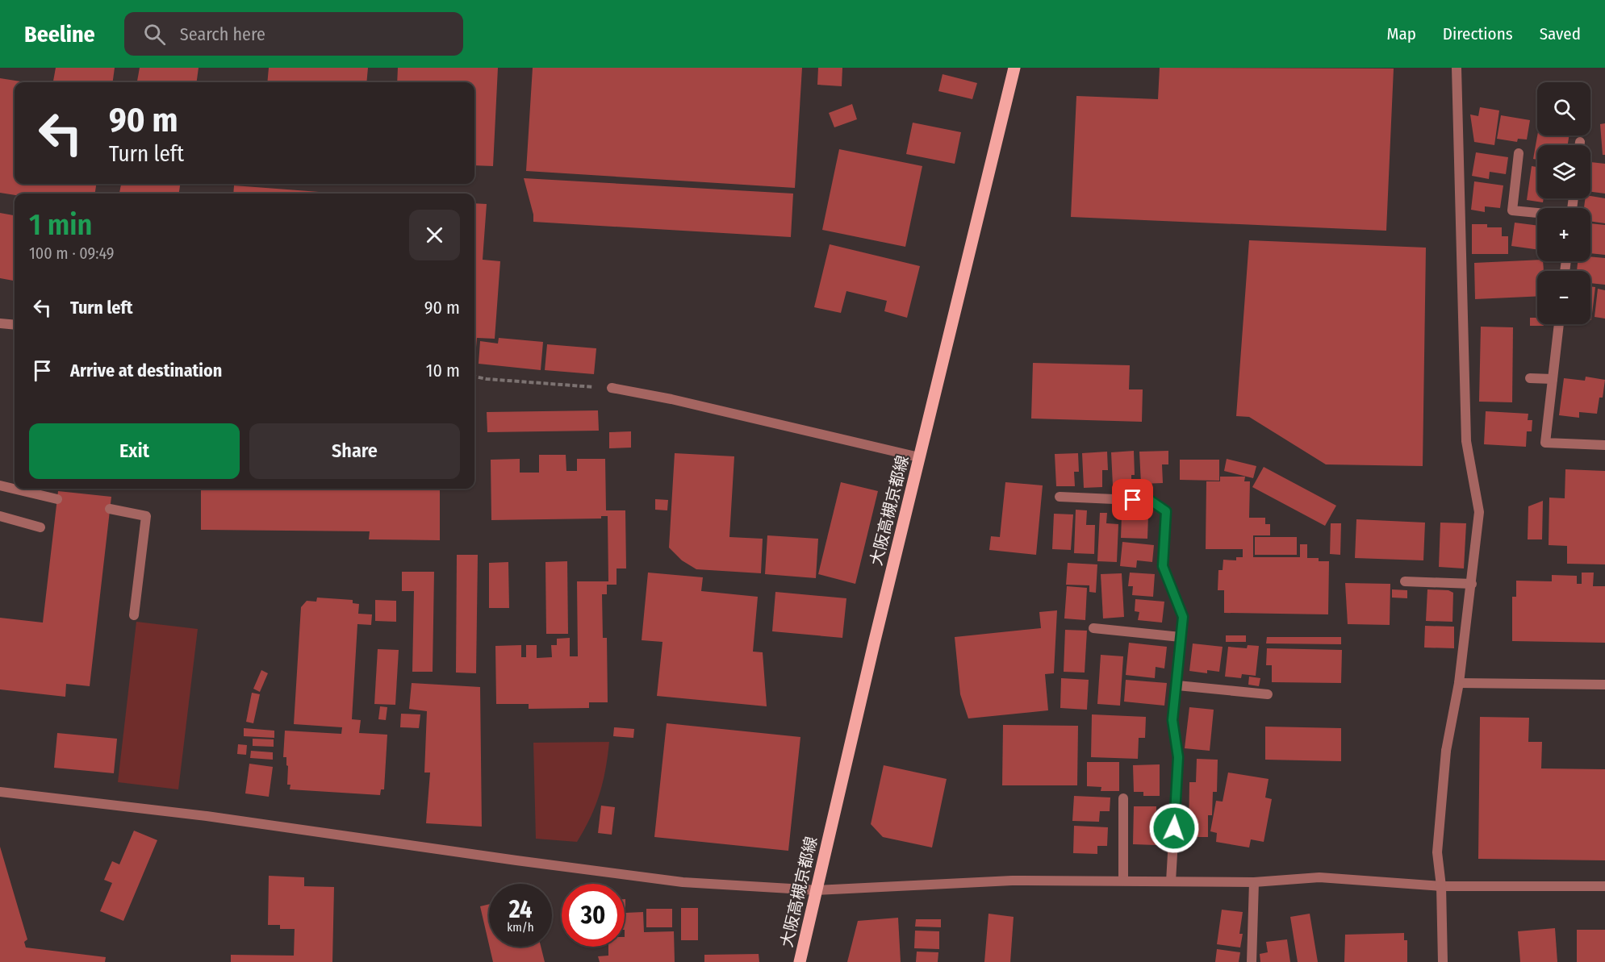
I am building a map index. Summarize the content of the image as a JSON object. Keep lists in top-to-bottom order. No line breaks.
{"streets":{"main road":["大阪高槻京都線"]},"page":{"header":"Beeline","search":"Search here","nav":["Map","Directions","Saved"],"map_buttons":["+","−"],"turn":["90 m","Turn left"],"heading":["1 min","100 m · 09:49"],"list":[{"name":"Turn left","value":"90 m"},{"name":"Arrive at destination","value":"10 m"}],"buttons":["Exit","Share"],"speed":"24 km/h","limit":"30"}}
